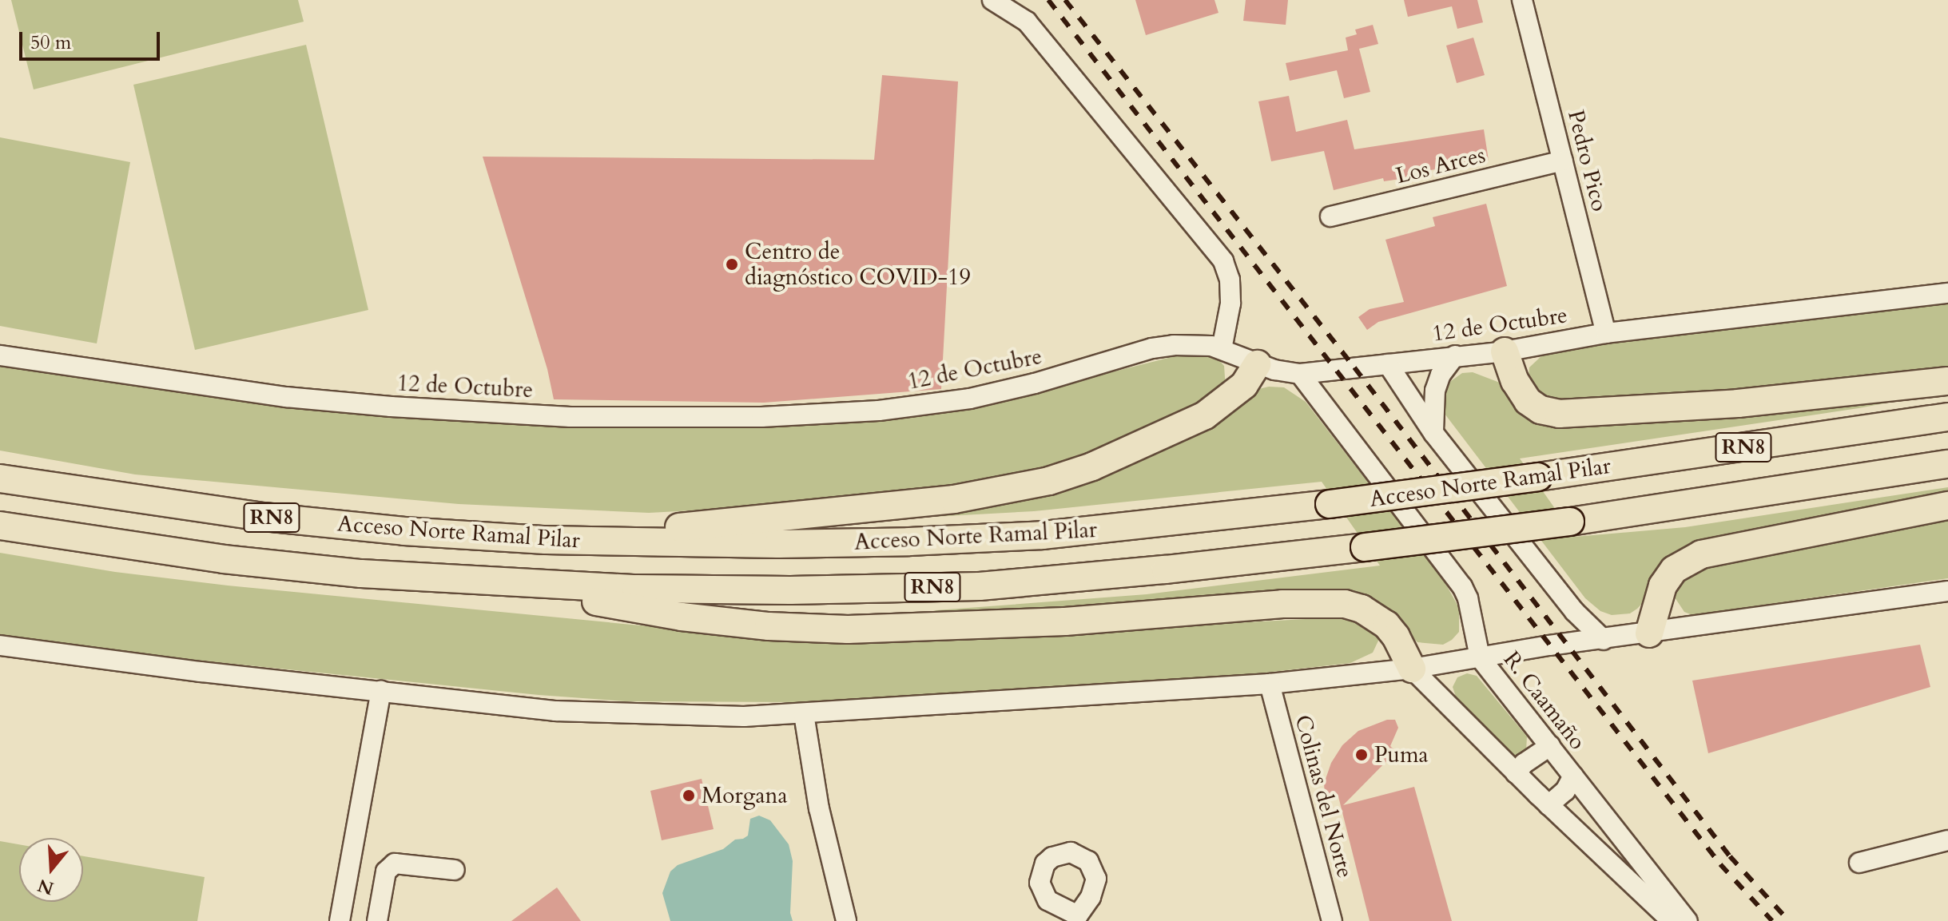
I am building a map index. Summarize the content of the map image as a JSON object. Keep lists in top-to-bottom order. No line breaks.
{"streets":{"highway":["RN8","Acceso Norte Ramal Pilar"],"street":["Pedro Pico","Los Arces","12 de Octubre","R. Caamaño","Colinas del Norte"]},"crossings":[["Pedro Pico","Los Arces"],["Pedro Pico","12 de Octubre"],["12 de Octubre","R. Caamaño"]],"places":["Centro de diagnóstico COVID-19","Puma","Morgana"],"scale_bar":"50 m","north":"bottom"}
